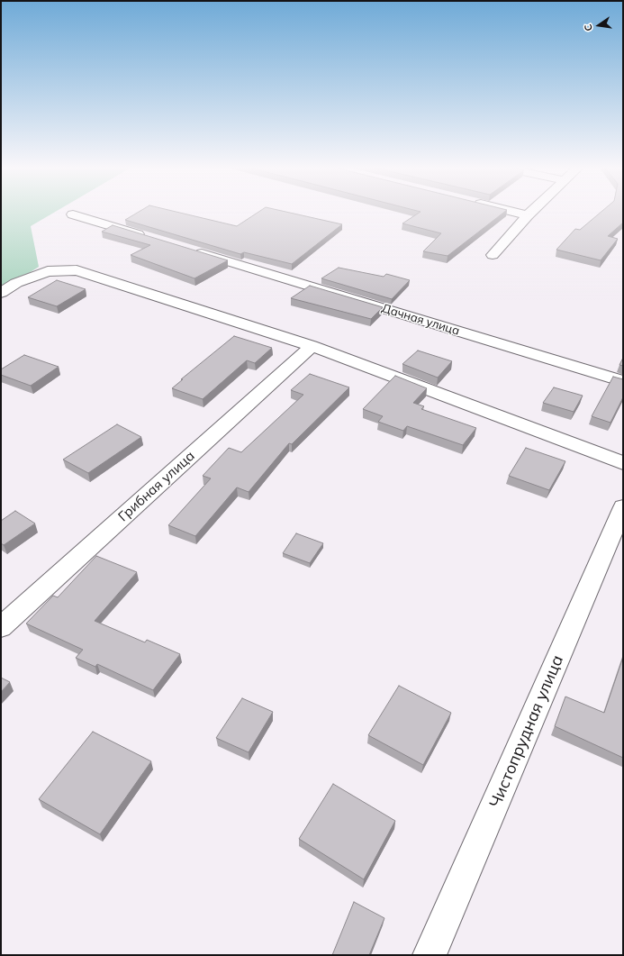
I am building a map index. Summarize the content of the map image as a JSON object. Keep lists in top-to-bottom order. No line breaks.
{"streets":{"street":["Дачная улица","Грибная улица","Чистопрудная улица"]},"north":"left"}
